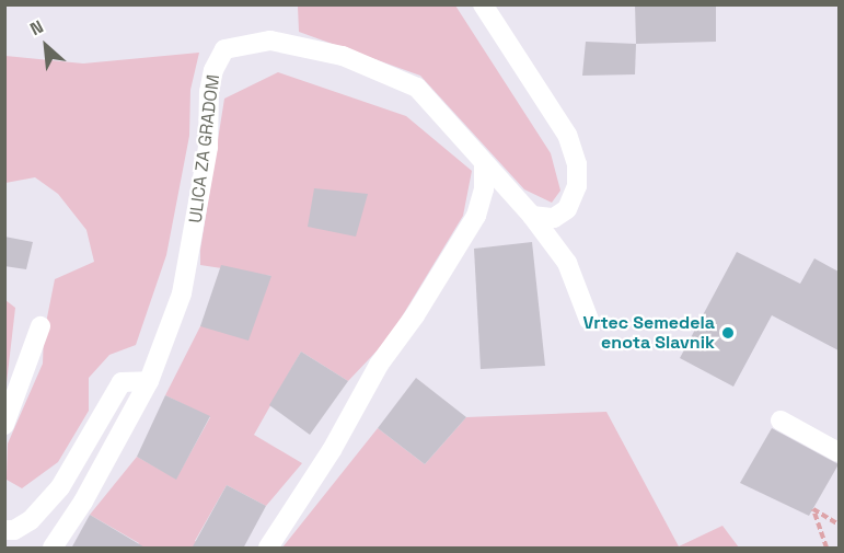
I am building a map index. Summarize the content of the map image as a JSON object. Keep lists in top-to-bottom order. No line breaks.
{"streets":{"street":["ULICA ZA GRADOM"]},"places":["Vrtec Semedela enota Slavnik"],"north":"top left"}
